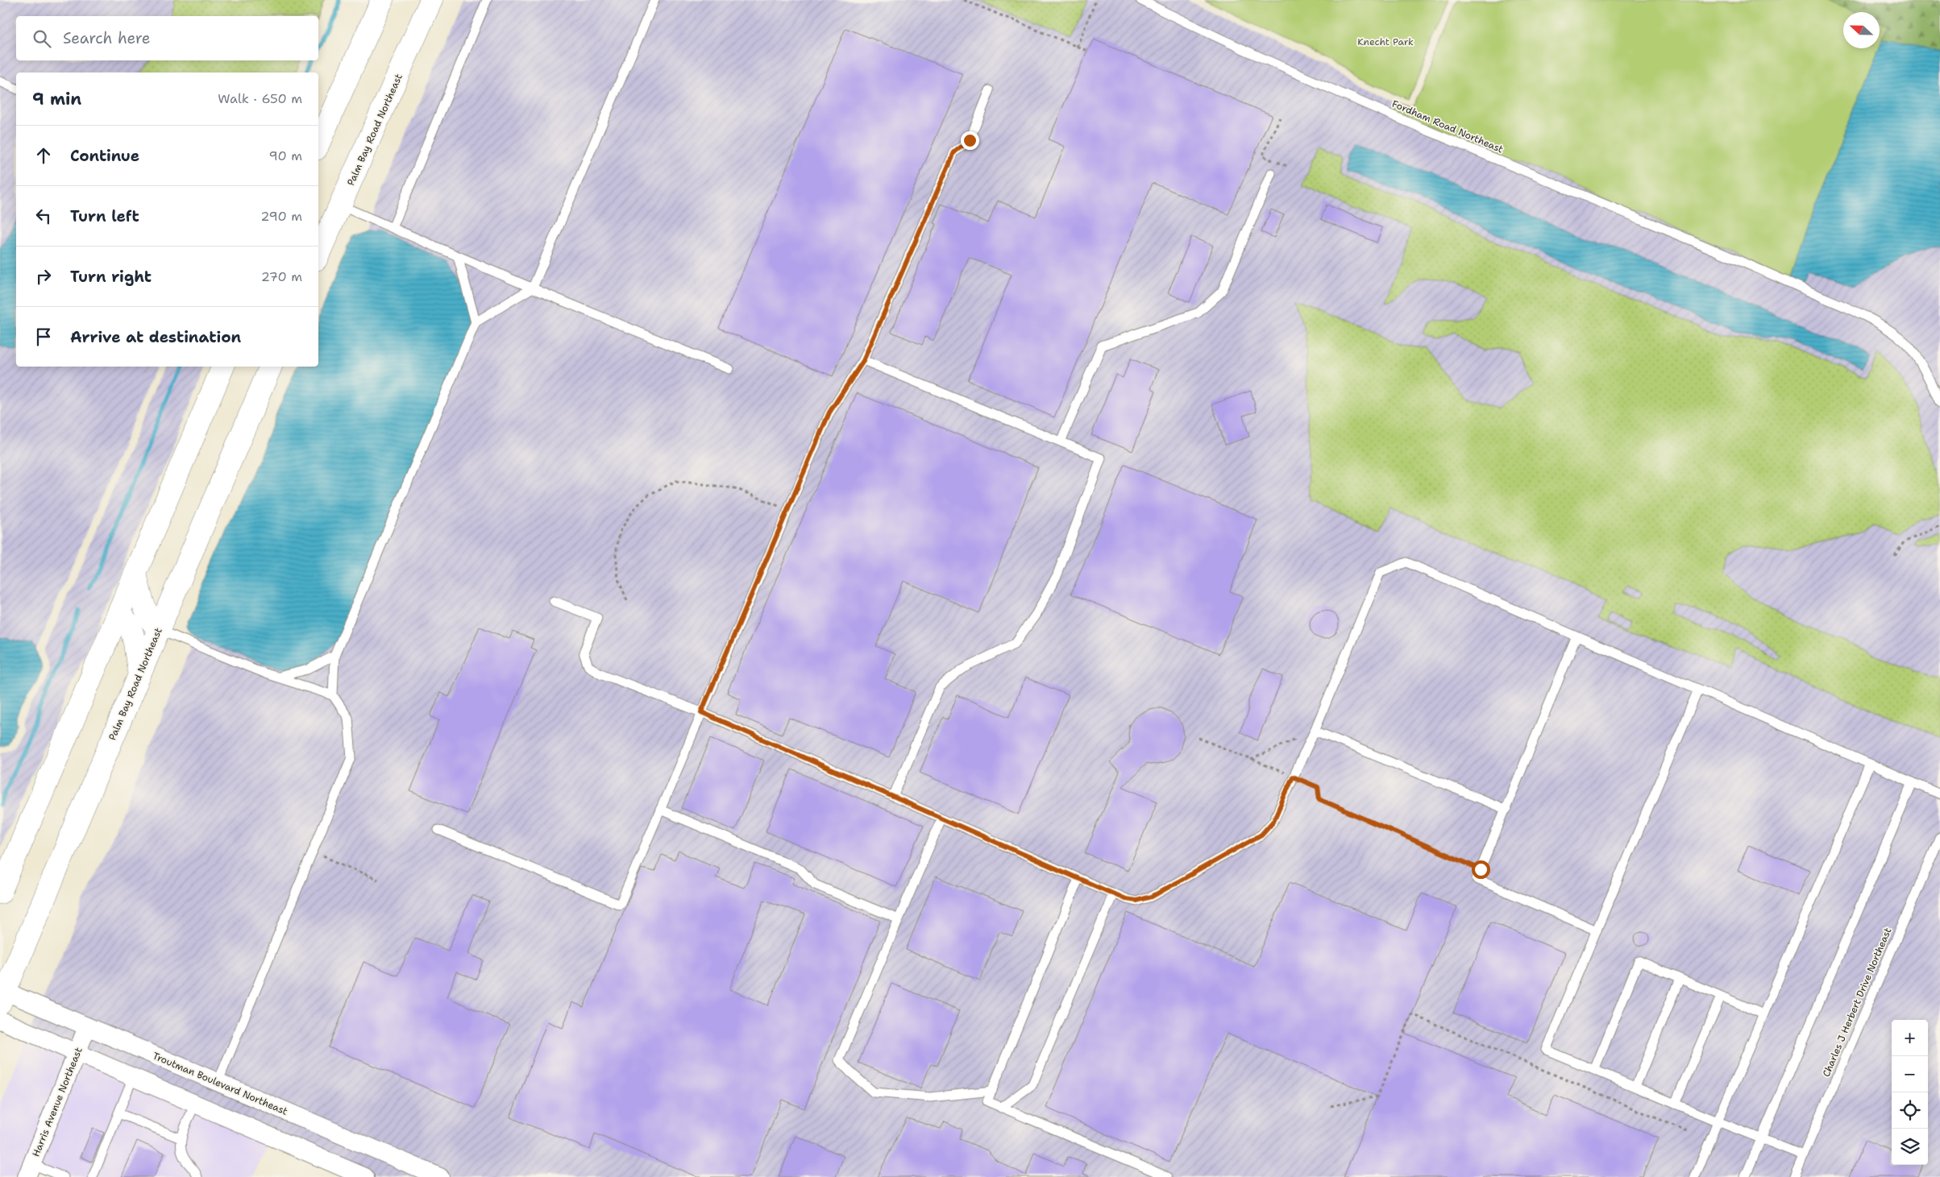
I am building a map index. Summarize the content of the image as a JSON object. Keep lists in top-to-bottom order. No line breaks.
{"streets":{"main road":["Palm Bay Road Northeast"],"street":["Troutman Boulevard Northeast","Harris Avenue Northeast"],"lane":["Fordham Road Northeast","Charles J Herbert Drive Northeast"]},"crossings":[["Palm Bay Road Northeast","Troutman Boulevard Northeast"],["Troutman Boulevard Northeast","Harris Avenue Northeast"]],"parks":["Knecht Park"],"north":"left","page":{"search":"Search here","heading":["9 min","Walk · 650 m"],"list":[["Continue","90 m"],["Turn left","290 m"],["Turn right","270 m"],"Arrive at destination"],"map_buttons":["+","−"]}}
